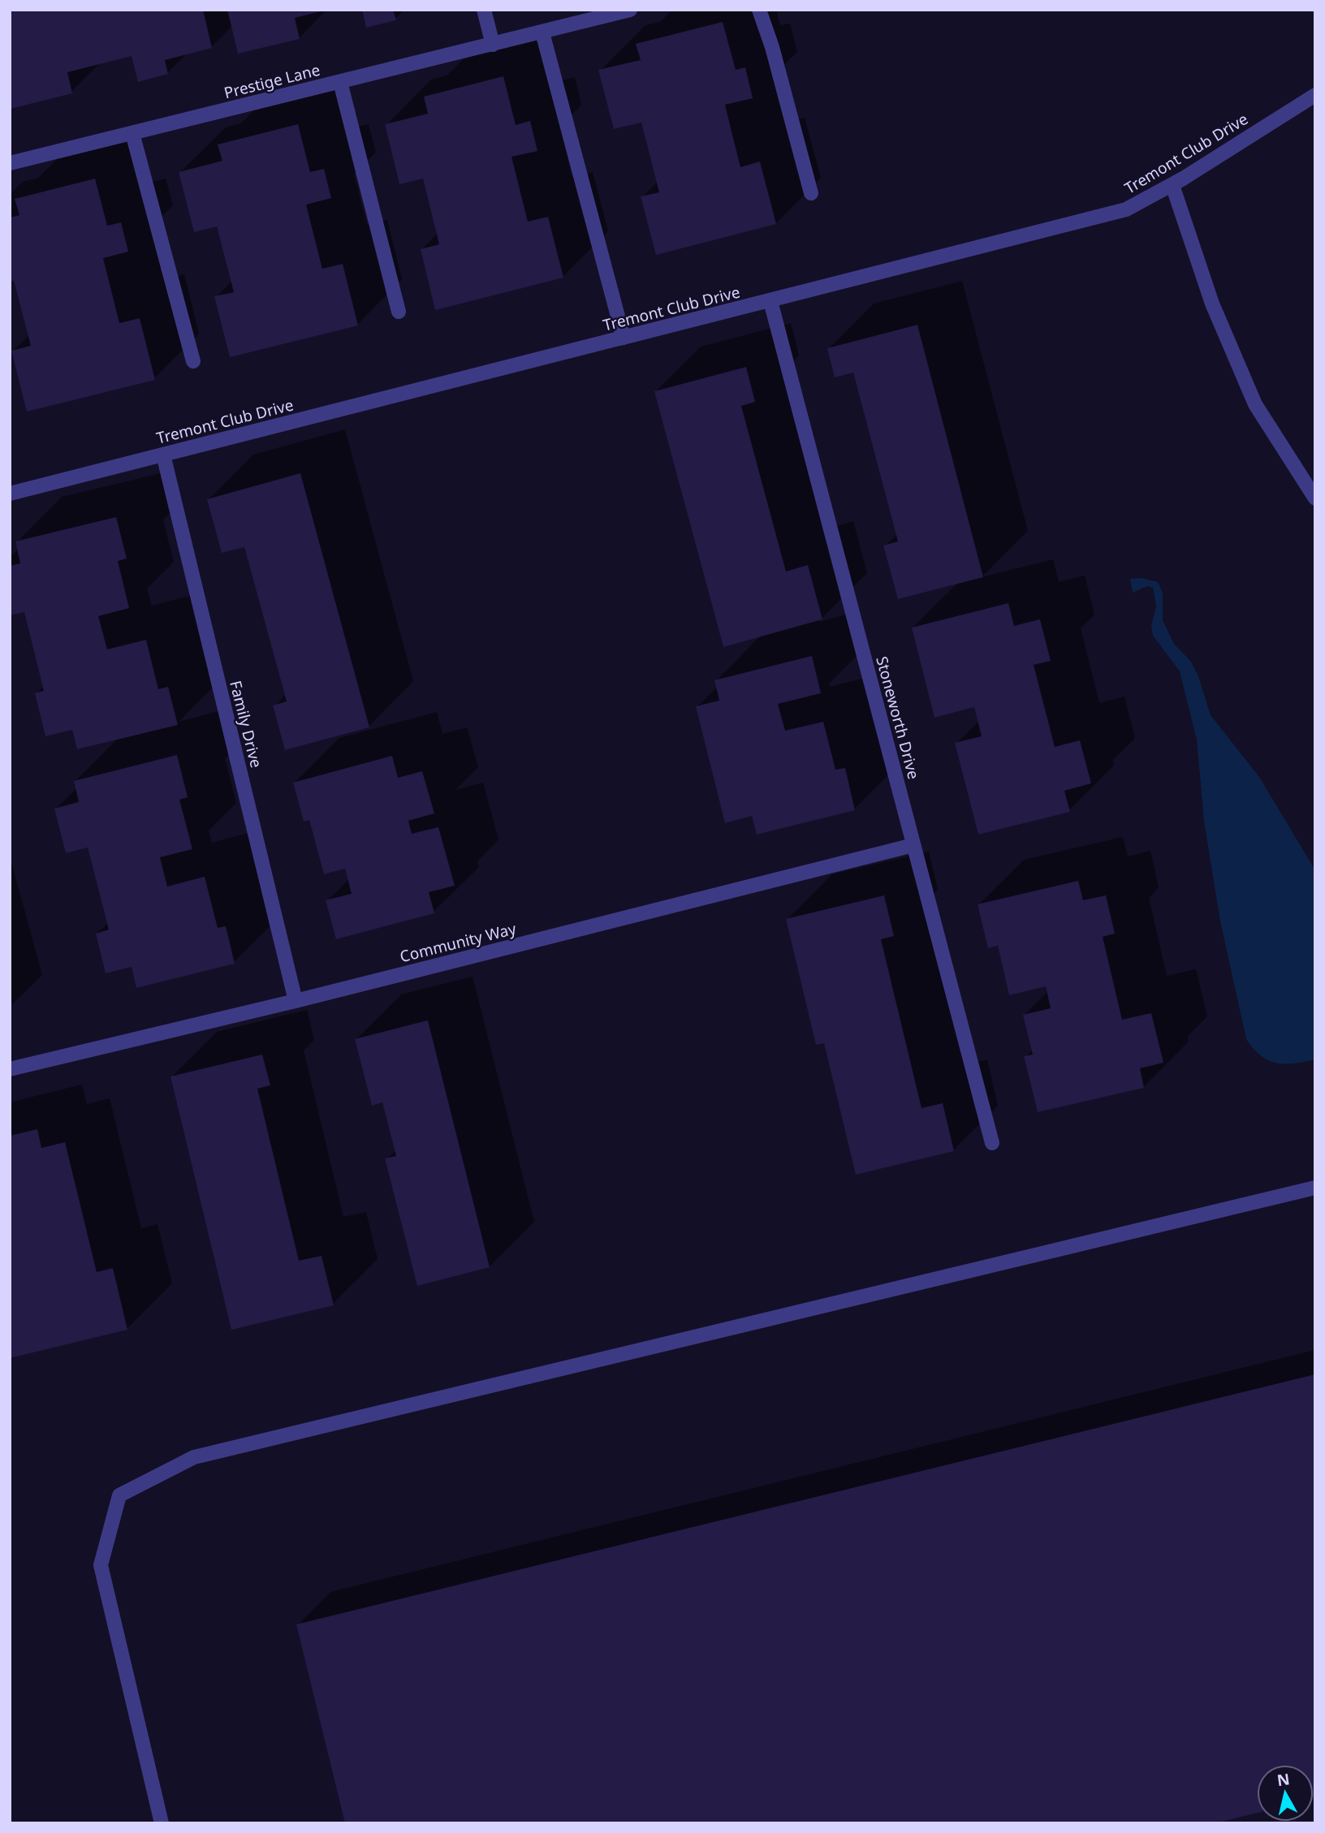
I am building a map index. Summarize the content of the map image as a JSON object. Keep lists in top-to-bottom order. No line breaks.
{"streets":{"street":["Prestige Lane","Tremont Club Drive","Stoneworth Drive","Family Drive","Community Way"]},"crossings":[["Tremont Club Drive","Stoneworth Drive"],["Tremont Club Drive","Family Drive"],["Stoneworth Drive","Community Way"],["Family Drive","Community Way"]],"north":"top"}
